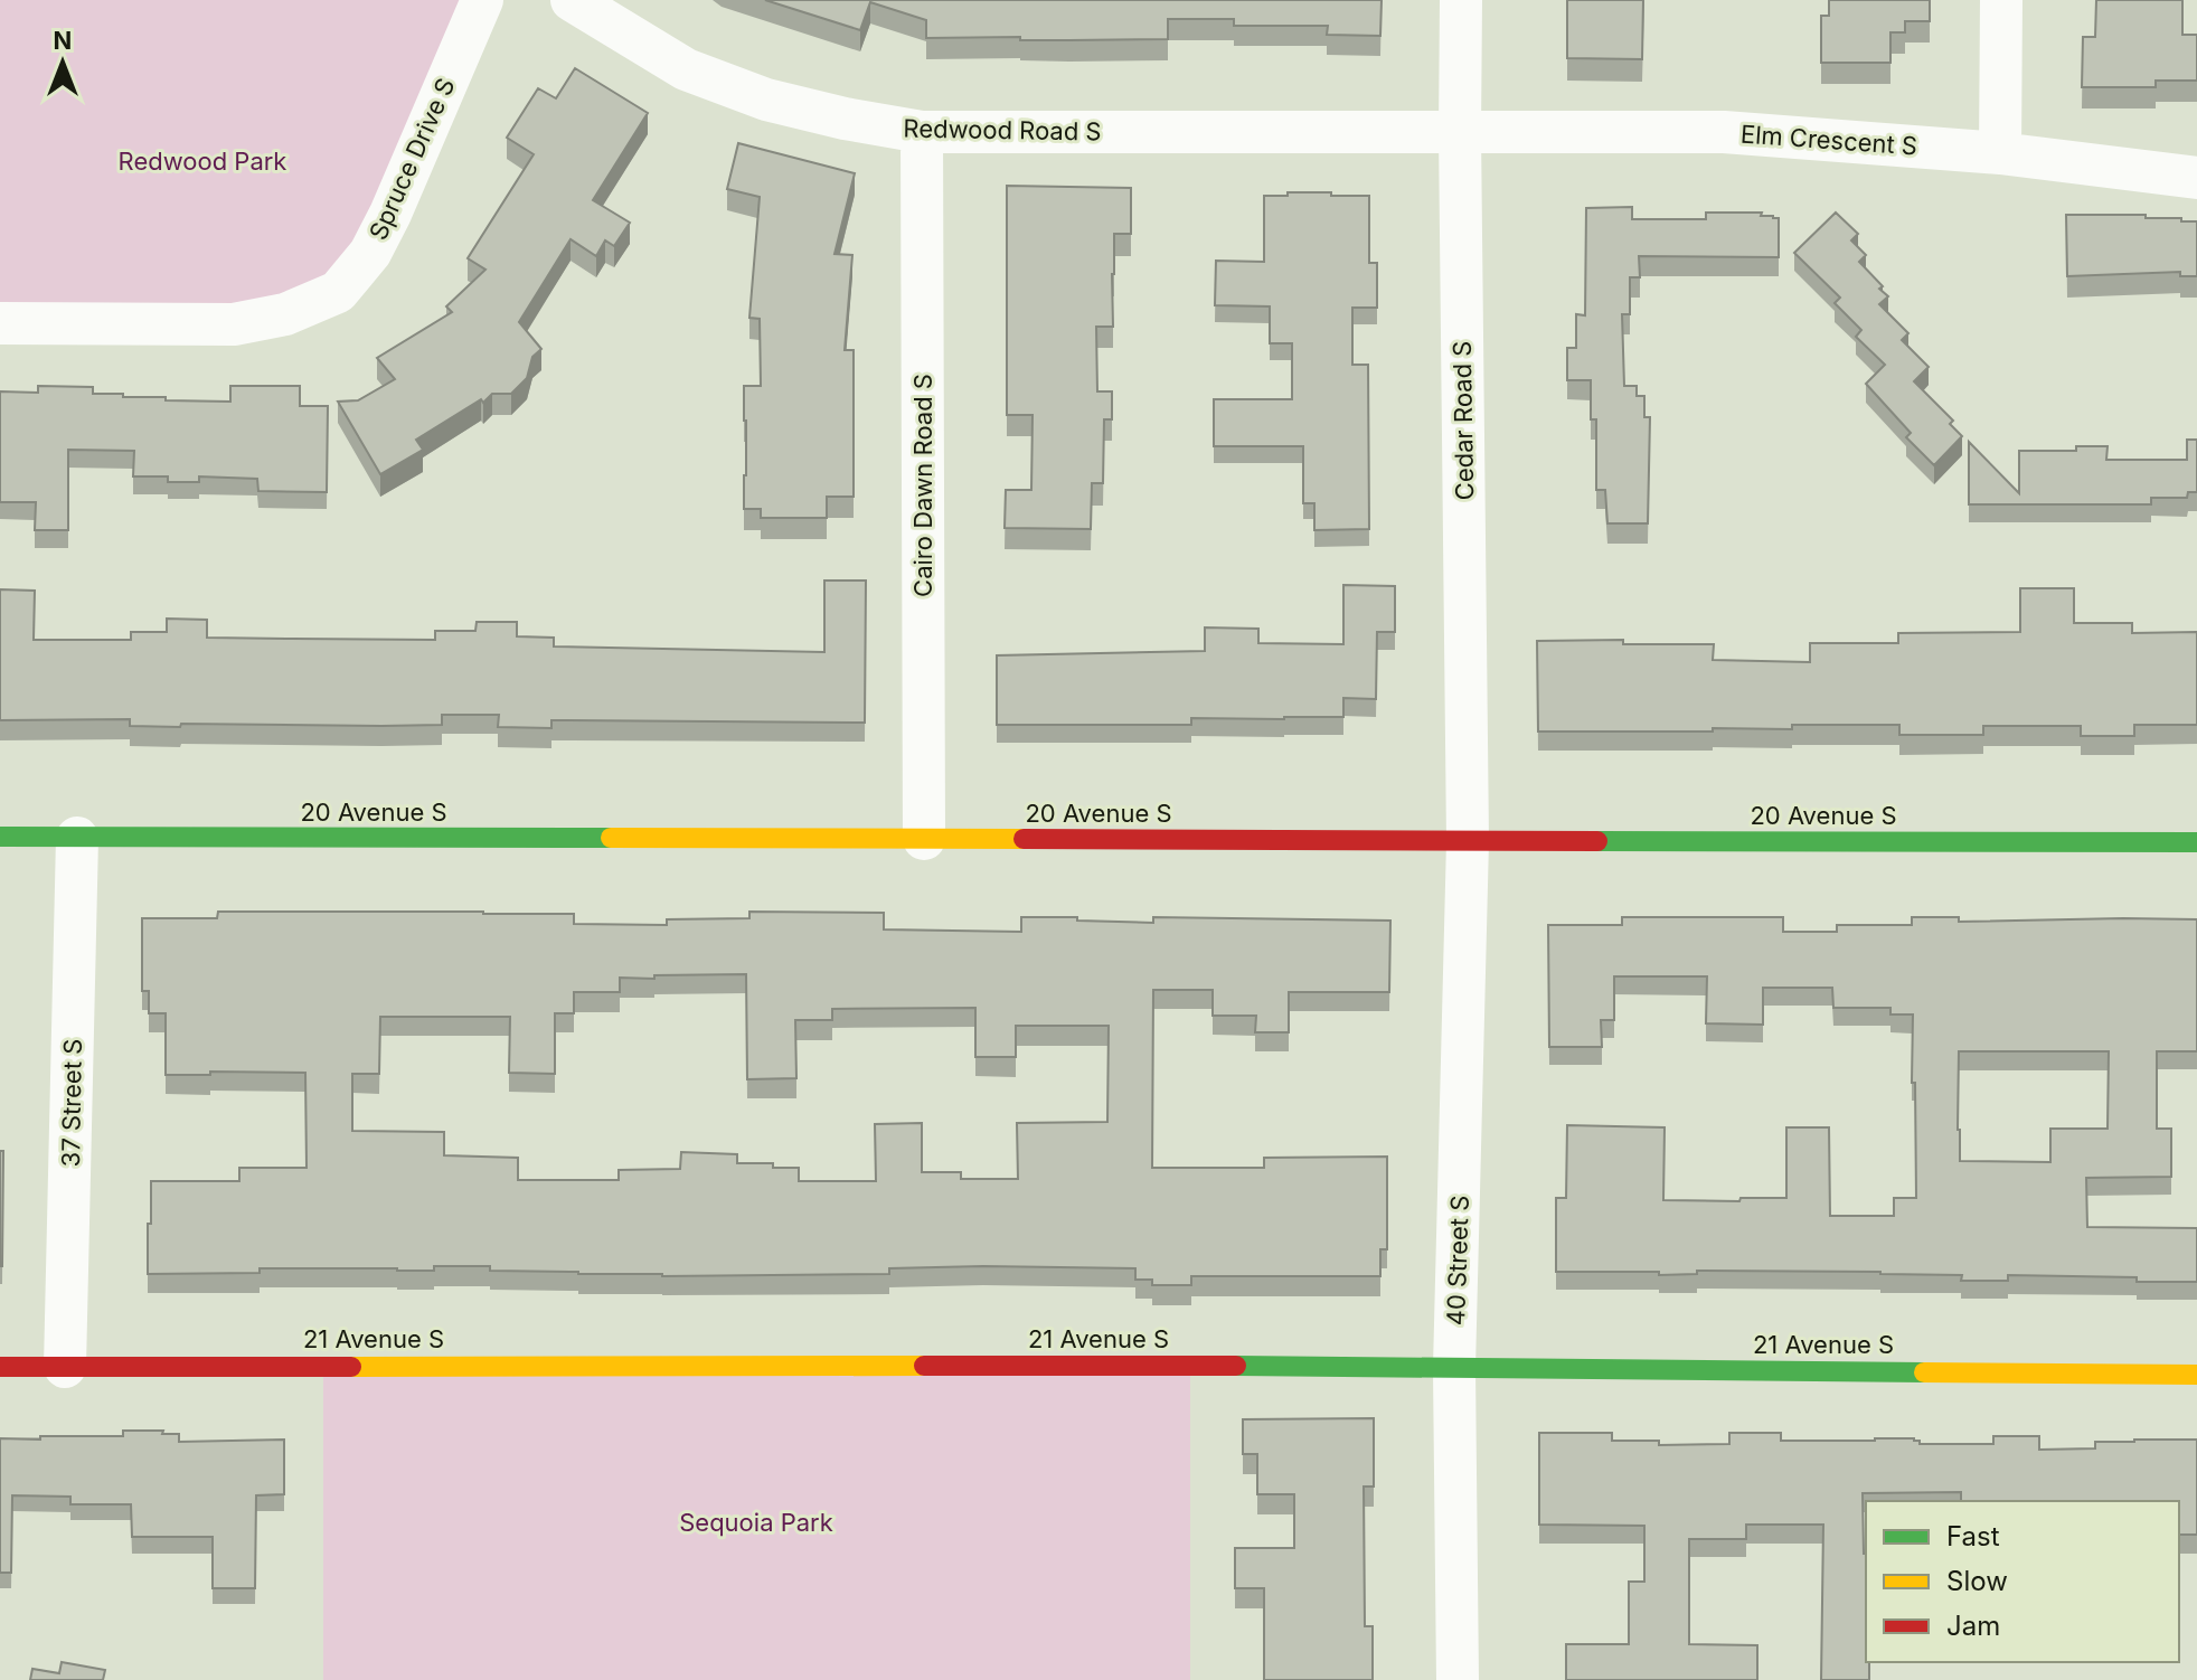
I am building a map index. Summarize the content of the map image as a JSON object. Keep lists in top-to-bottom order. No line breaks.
{"streets":{"street":["Redwood Road S","Elm Crescent S","Spruce Drive S","Cedar Road S","Cairo Dawn Road S","20 Avenue S","37 Street S","40 Street S","21 Avenue S"]},"crossings":[["Redwood Road S","Elm Crescent S"],["Redwood Road S","Cedar Road S"],["Redwood Road S","Cairo Dawn Road S"],["Elm Crescent S","Cedar Road S"],["Cedar Road S","20 Avenue S"],["Cedar Road S","40 Street S"],["Cairo Dawn Road S","20 Avenue S"],["20 Avenue S","37 Street S"],["20 Avenue S","40 Street S"],["37 Street S","21 Avenue S"],["40 Street S","21 Avenue S"]],"parks":["Redwood Park","Sequoia Park"],"legend":["Fast","Slow","Jam"],"north":"top"}
